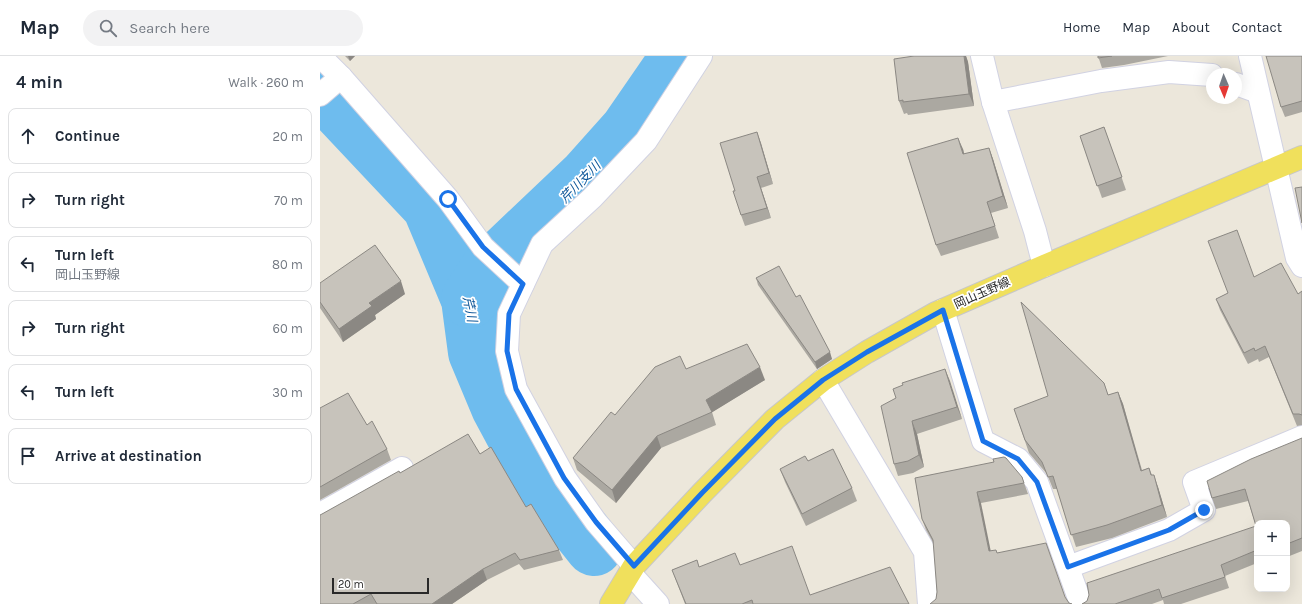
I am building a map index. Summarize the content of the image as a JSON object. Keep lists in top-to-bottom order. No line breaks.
{"streets":{"main road":["岡山玉野線"]},"water":["芹川支川","芹川"],"scale_bar":"20 m","north":"bottom","page":{"header":"Map","search":"Search here","nav":["Home","Map","About","Contact"],"heading":["4 min","Walk · 260 m"],"list":[["Continue","20 m"],["Turn right","70 m"],["Turn left","岡山玉野線","80 m"],["Turn right","60 m"],["Turn left","30 m"],"Arrive at destination"],"map_buttons":["+","−"],"scale":"20 m"}}
